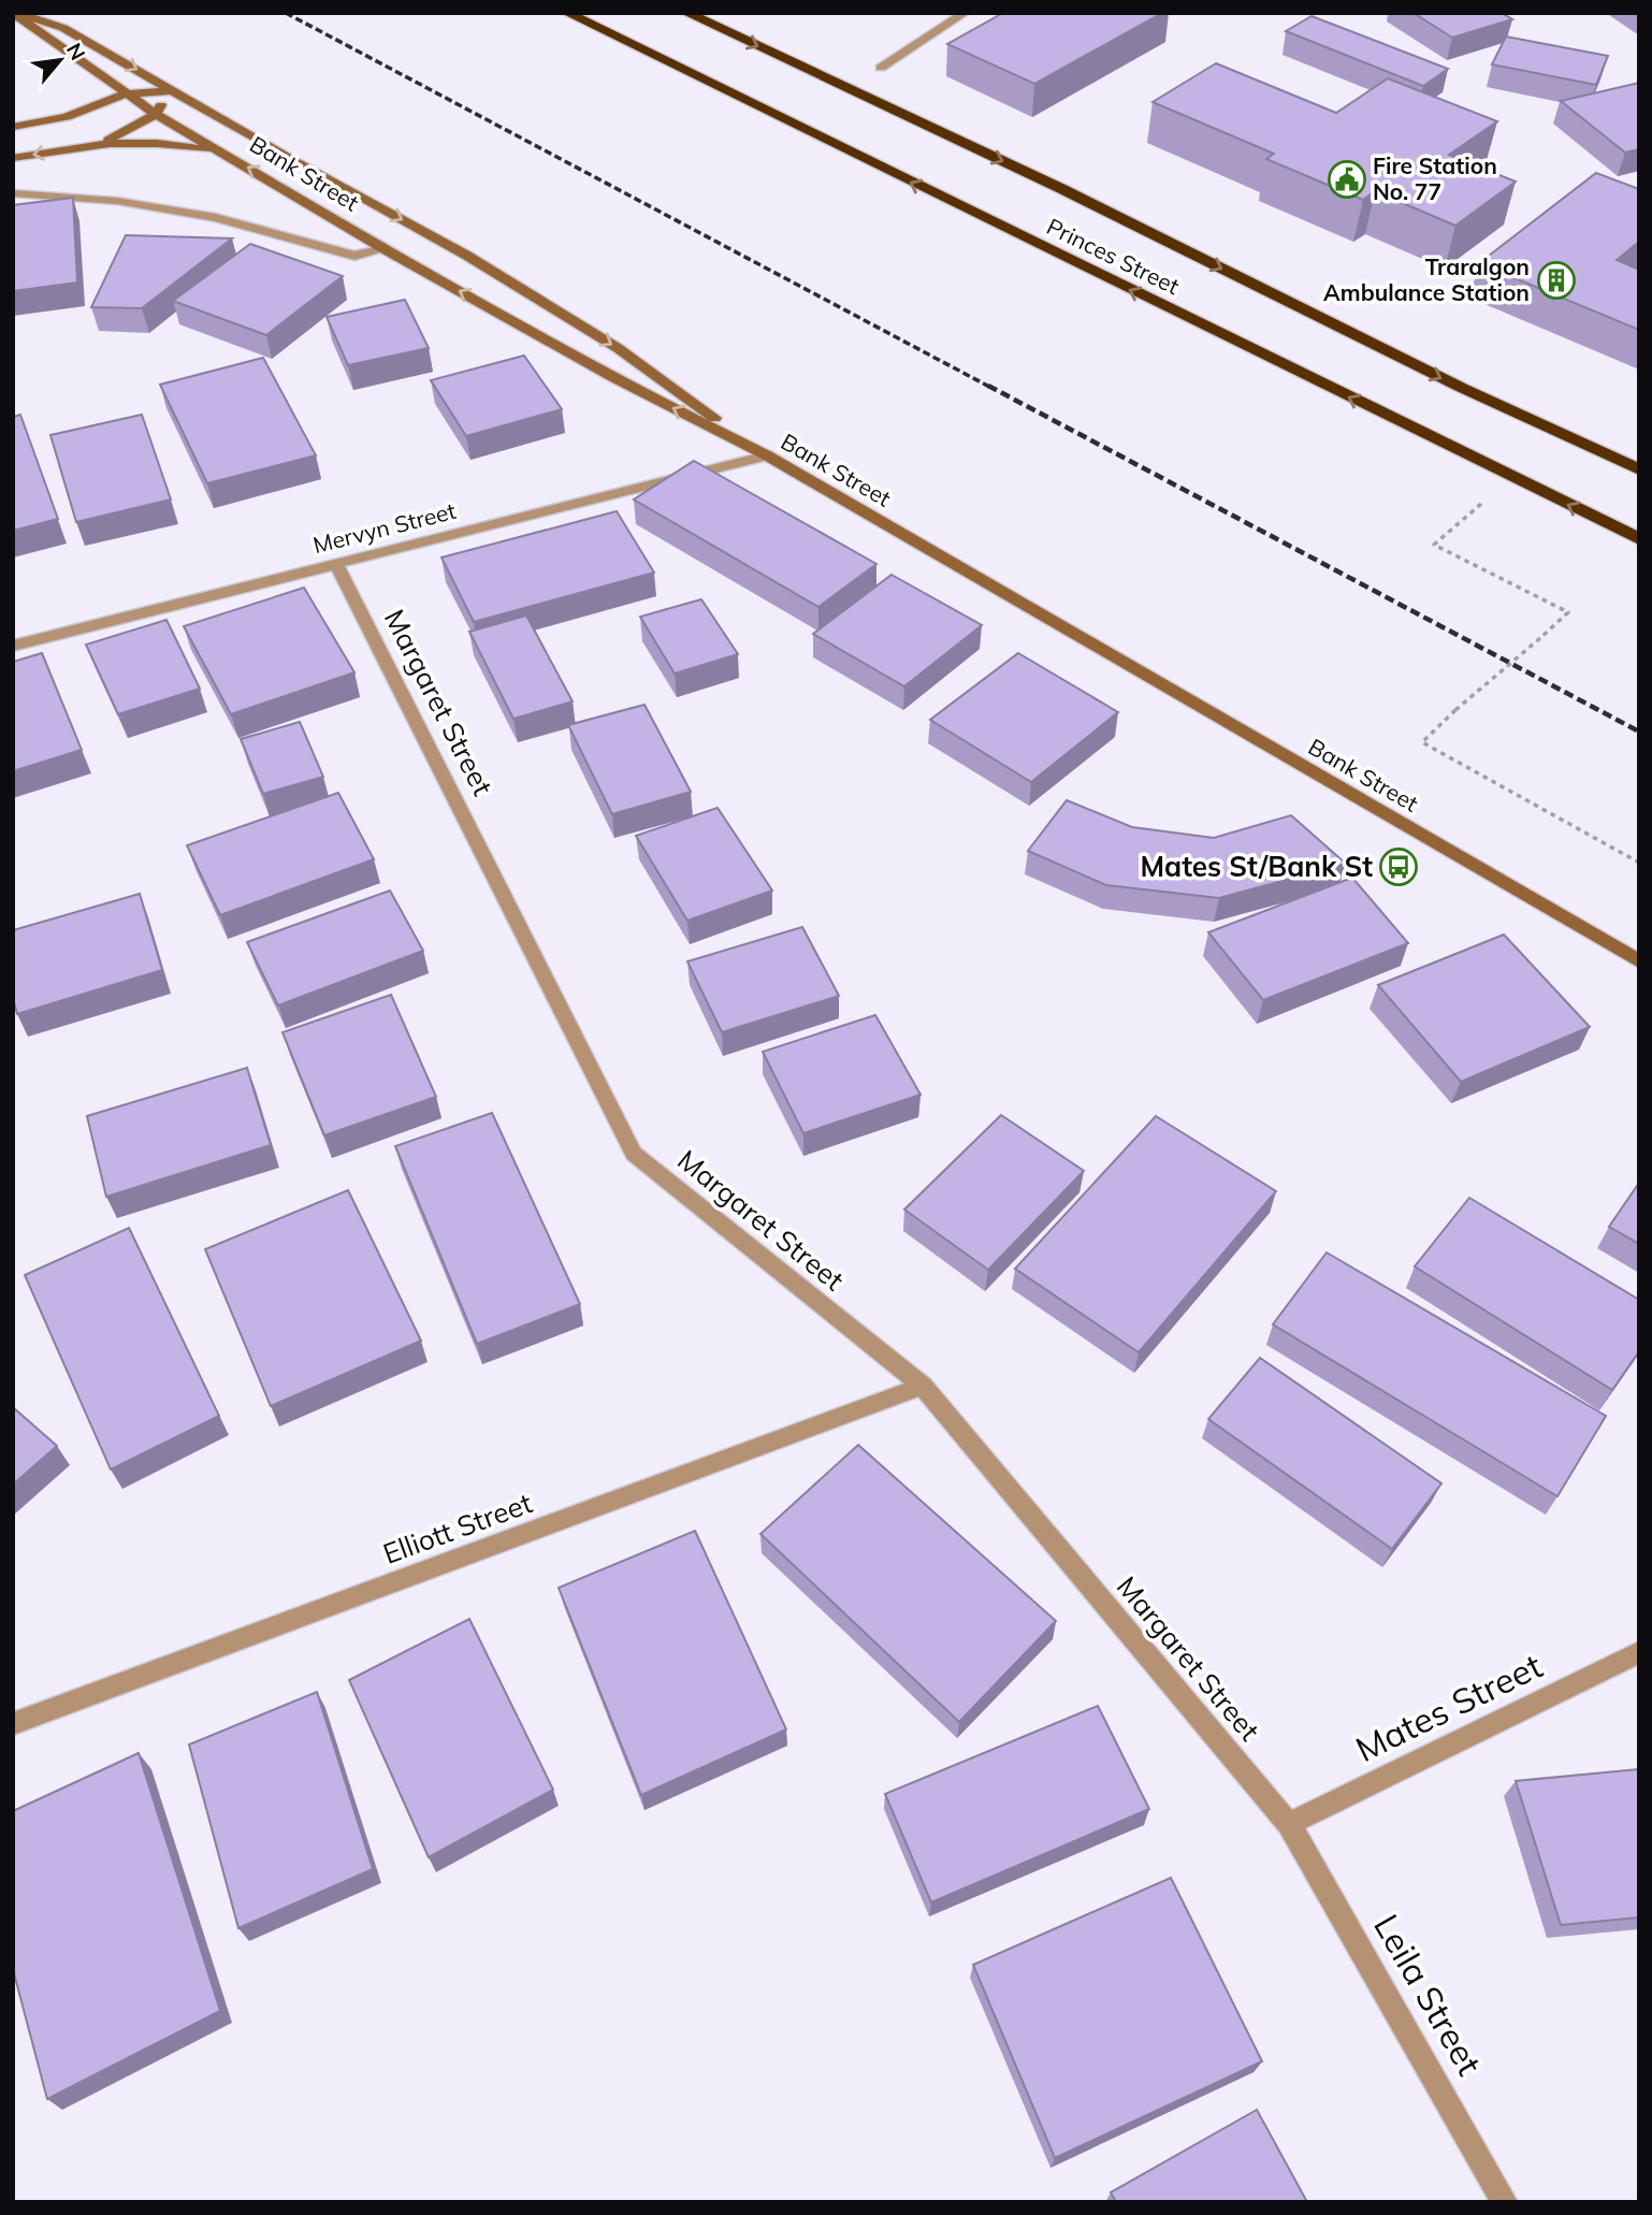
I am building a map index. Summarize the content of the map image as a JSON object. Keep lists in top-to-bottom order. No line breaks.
{"streets":{"highway":["Princes Street"],"main road":["Bank Street"],"street":["Mervyn Street","Margaret Street","Elliott Street","Mates Street","Leila Street"]},"crossings":[["Bank Street","Mervyn Street"],["Mervyn Street","Margaret Street"],["Margaret Street","Elliott Street"],["Margaret Street","Mates Street"],["Margaret Street","Leila Street"],["Mates Street","Leila Street"]],"places":{"public building":["Fire Station No. 77"],"building":["Traralgon Ambulance Station"],"bus stop":["Mates St/Bank St"]},"north":"top right"}
